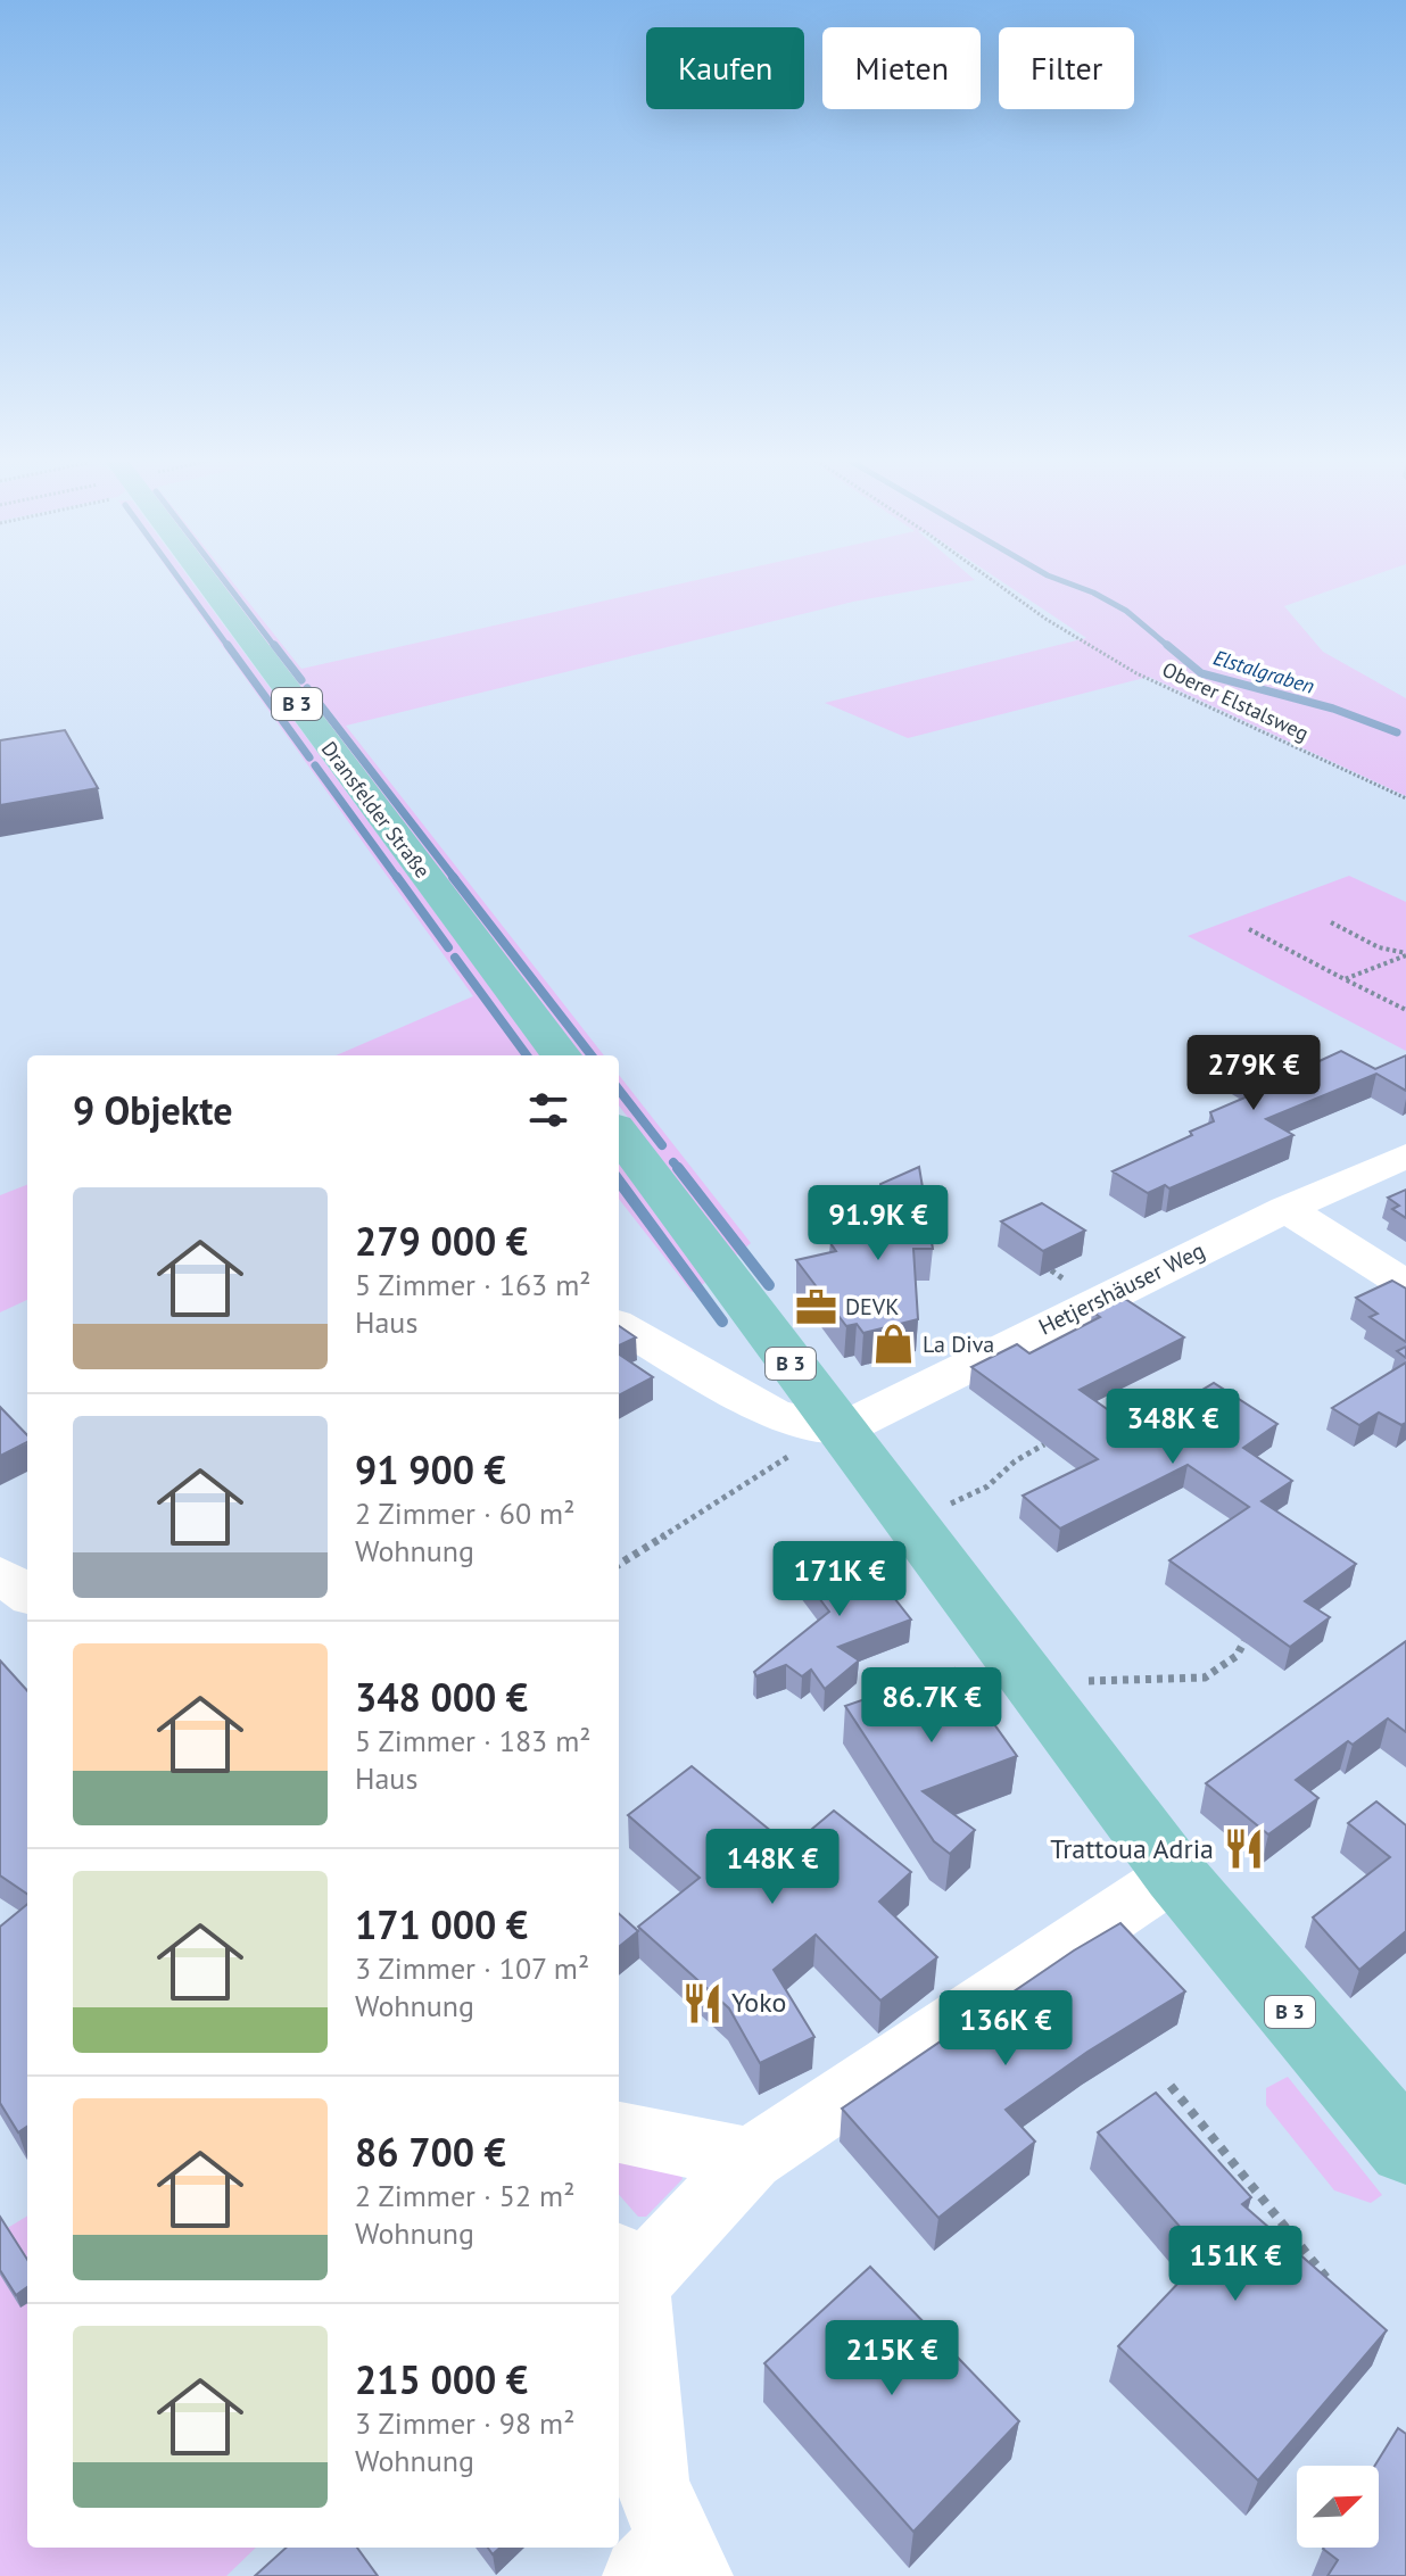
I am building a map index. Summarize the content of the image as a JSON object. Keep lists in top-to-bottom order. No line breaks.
{"streets":{"main road":["B 3","Dransfelder Straße"],"street":["Hetjershäuser Weg"],"path":["Oberer Elstalsweg"]},"crossings":[["B 3","Hetjershäuser Weg"]],"water":["Elstalgraben"],"places":{"office":["DEVK"],"shop":["La Diva"],"restaurant":["Trattoua Adria","Yoko"]},"north":"top right","page":{"chip":["Kaufen","Mieten","Filter"],"price":["279K €","91.9K €","348K €","171K €","86.7K €","148K €","136K €","151K €","215K €"],"heading":"9 Objekte","list":[{"name":"279 000 €","note":"5 Zimmer · 163 m² · Haus"},{"name":"91 900 €","note":"2 Zimmer · 60 m² · Wohnung"},{"name":"348 000 €","note":"5 Zimmer · 183 m² · Haus"},{"name":"171 000 €","note":"3 Zimmer · 107 m² · Wohnung"},{"name":"86 700 €","note":"2 Zimmer · 52 m² · Wohnung"},{"name":"215 000 €","note":"3 Zimmer · 98 m² · Wohnung"}]}}
